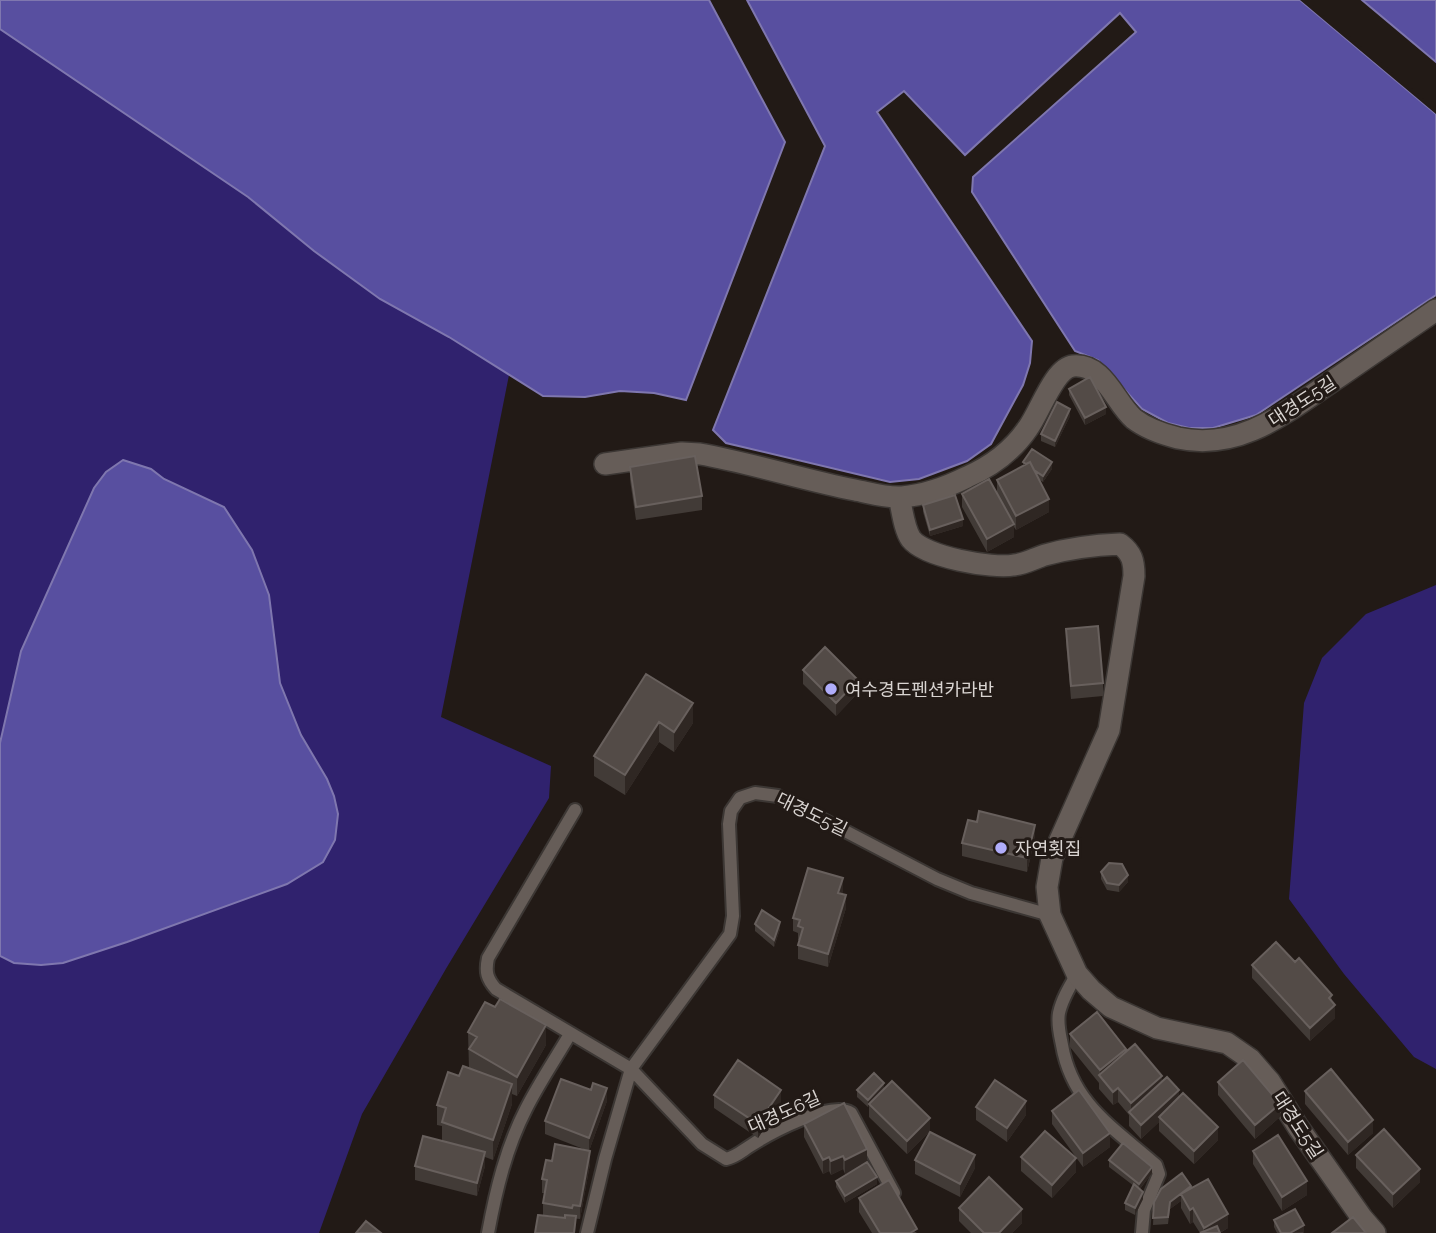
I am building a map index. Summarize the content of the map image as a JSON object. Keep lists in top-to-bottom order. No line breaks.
{"streets":{"street":["대경도5길"],"lane":["대경도6길"]},"crossings":[["대경도5길","대경도6길"]],"places":["여수경도펜션카라반","자연횟집"]}
